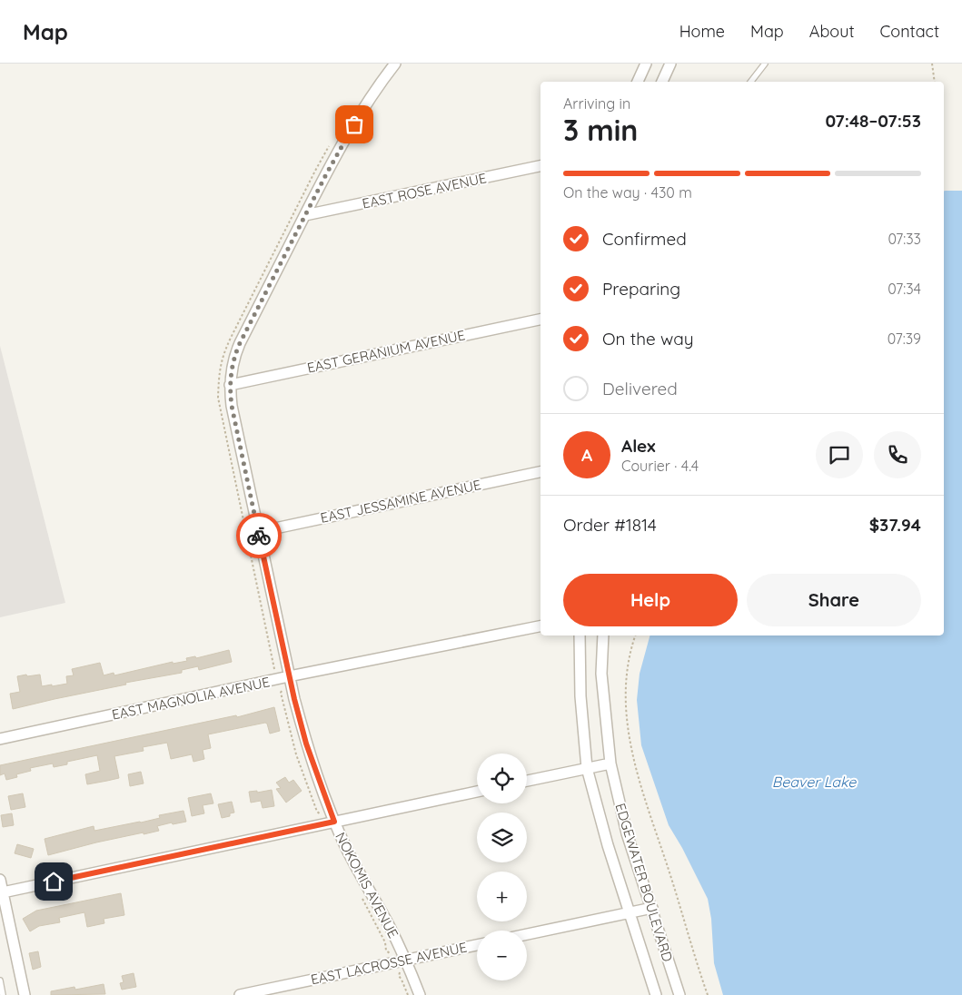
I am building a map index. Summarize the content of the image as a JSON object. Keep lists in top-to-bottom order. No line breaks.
{"streets":{"street":["EAST ROSE AVENUE","EAST GERANIUM AVENUE","EAST JESSAMINE AVENUE","EAST MAGNOLIA AVENUE","EDGEWATER BOULEVARD","NOKOMIS AVENUE","EAST LACROSSE AVENUE"]},"crossings":[["EAST ROSE AVENUE","NOKOMIS AVENUE"],["EAST GERANIUM AVENUE","NOKOMIS AVENUE"],["EAST JESSAMINE AVENUE","NOKOMIS AVENUE"],["EAST MAGNOLIA AVENUE","NOKOMIS AVENUE"],["NOKOMIS AVENUE","EAST LACROSSE AVENUE"]],"water":["Beaver Lake"],"page":{"header":"Map","nav":["Home","Map","About","Contact"],"heading":["3 min","Arriving in","07:48–07:53"],"panel":["Alex","Courier · 4.4","Order #1814","$37.94"],"bar":"On the way · 430 m","list":[["Confirmed","07:33"],["Preparing","07:34"],["On the way","07:39"],"Delivered"],"round":"A","buttons":["Help","Share"],"map_buttons":["+","−"]}}
